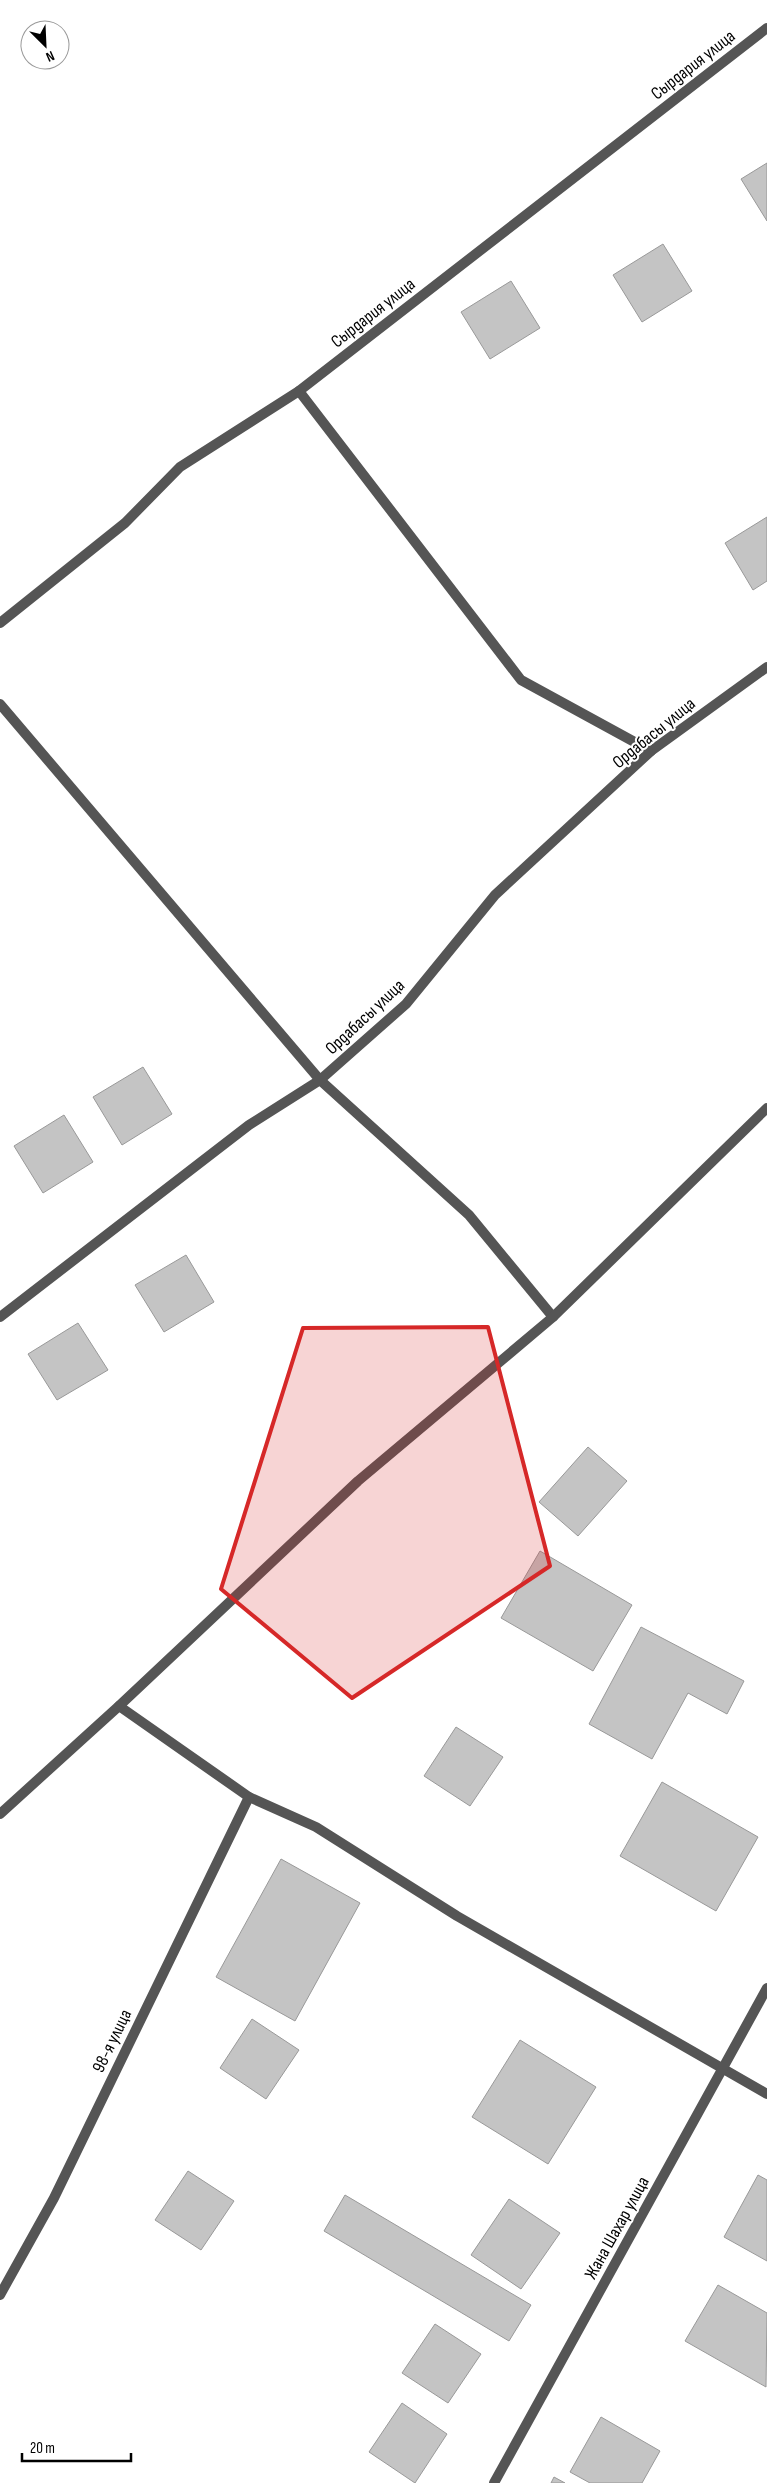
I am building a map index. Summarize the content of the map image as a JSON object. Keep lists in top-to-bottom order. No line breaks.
{"streets":{"street":["Сырдария улица","Ордабасы улица","98-я улица","Жана Шахар улица"]},"scale_bar":"20 m","north":"bottom right"}
